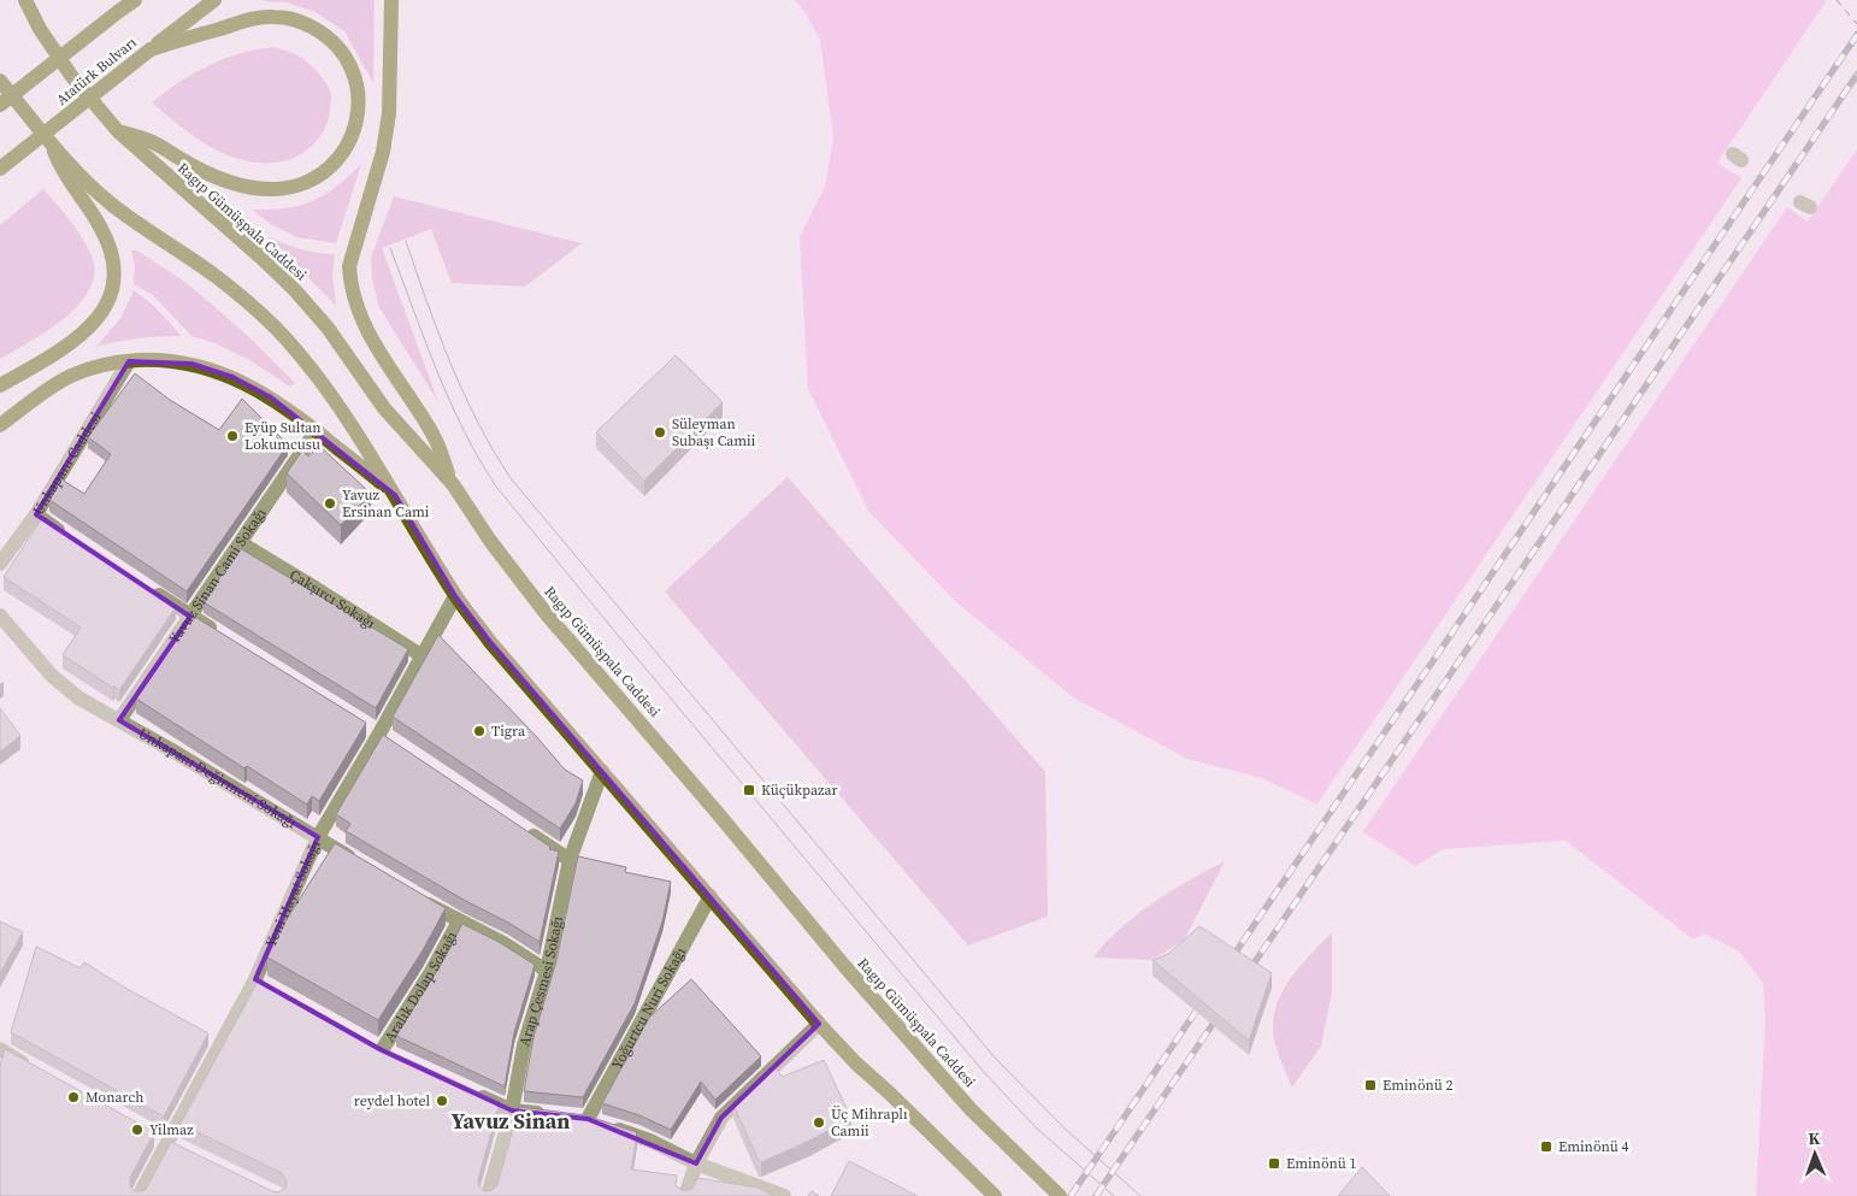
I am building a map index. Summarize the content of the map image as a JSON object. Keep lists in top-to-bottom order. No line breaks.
{"streets":{"main road":["Atatürk Bulvarı","Ragıp Gümüşpala Caddesi"],"street":["Unkapanı Caddesi","Yavuz Sinan Cami Sokağı","Çakşırcı Sokağı","Unkapanı Değirmeni Sokağı","Yeni Hayat Sokağı","Arap Çesmesi Sokağı","Aralık Dolap Sokağı","Yoğurtcu Nuri Sokağı"]},"crossings":[["Yavuz Sinan Cami Sokağı","Çakşırcı Sokağı"],["Yavuz Sinan Cami Sokağı","Unkapanı Değirmeni Sokağı"],["Çakşırcı Sokağı","Yeni Hayat Sokağı"],["Unkapanı Değirmeni Sokağı","Yeni Hayat Sokağı"]],"districts":["Yavuz Sinan"],"places":{"other":["Süleyman Subaşı Camii","Eyüp Sultan Lokumcusu","Yavuz Ersinan Cami","Tigra","Monarch","reydel hotel","Üç Mihraplı Camii","Yilmaz"],"transit":["Küçükpazar","Eminönü 2","Eminönü 4","Eminönü 1"]},"north":"top"}
